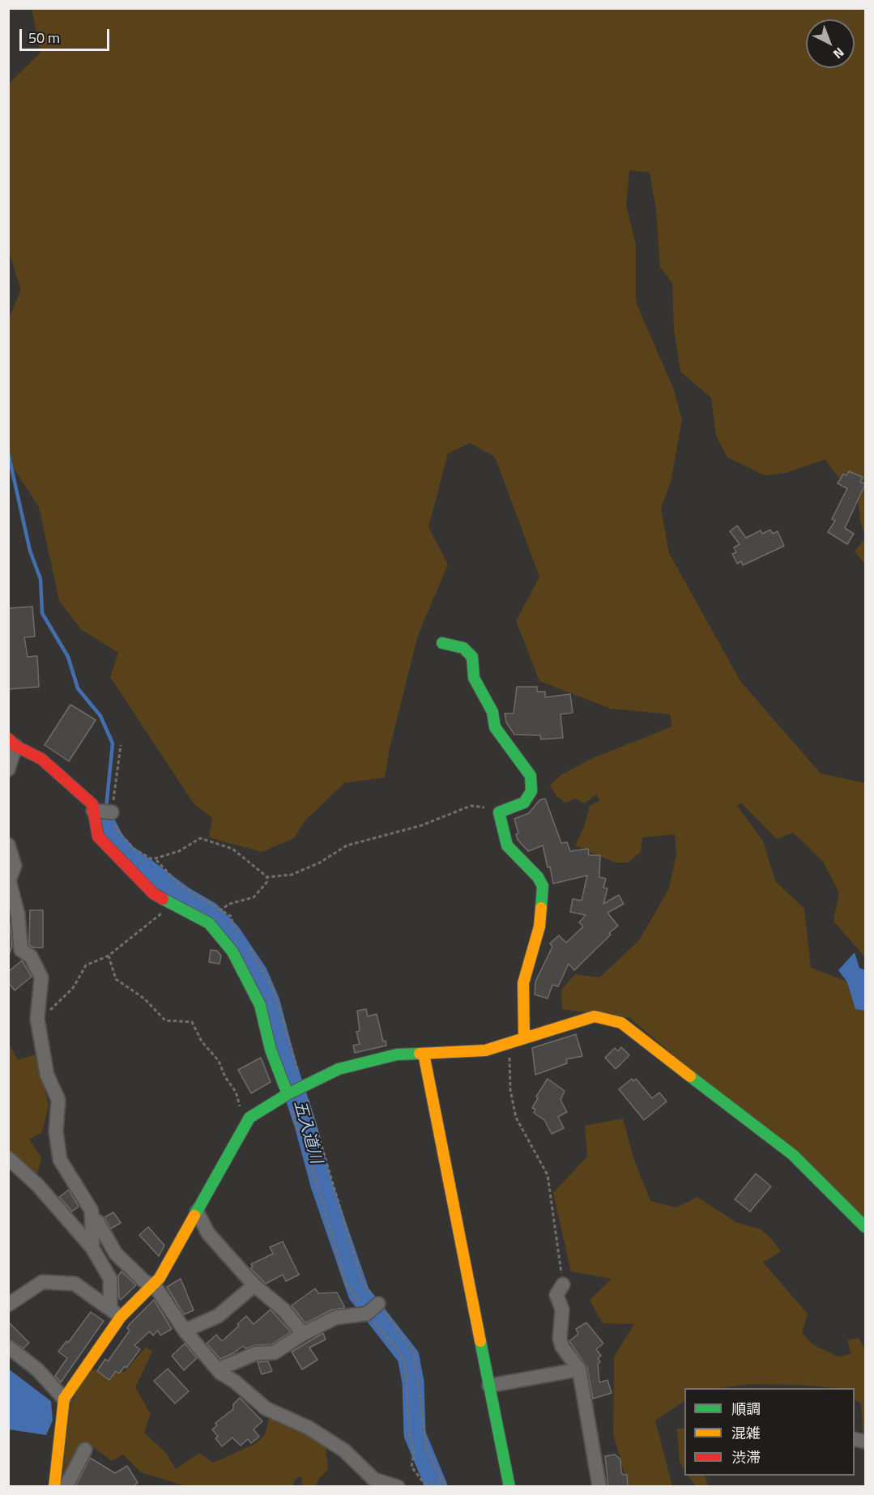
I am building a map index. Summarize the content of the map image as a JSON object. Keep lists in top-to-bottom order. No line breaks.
{"water":["五入道川"],"legend":["順調","混雑","渋滞"],"scale_bar":"50 m","north":"bottom right"}
